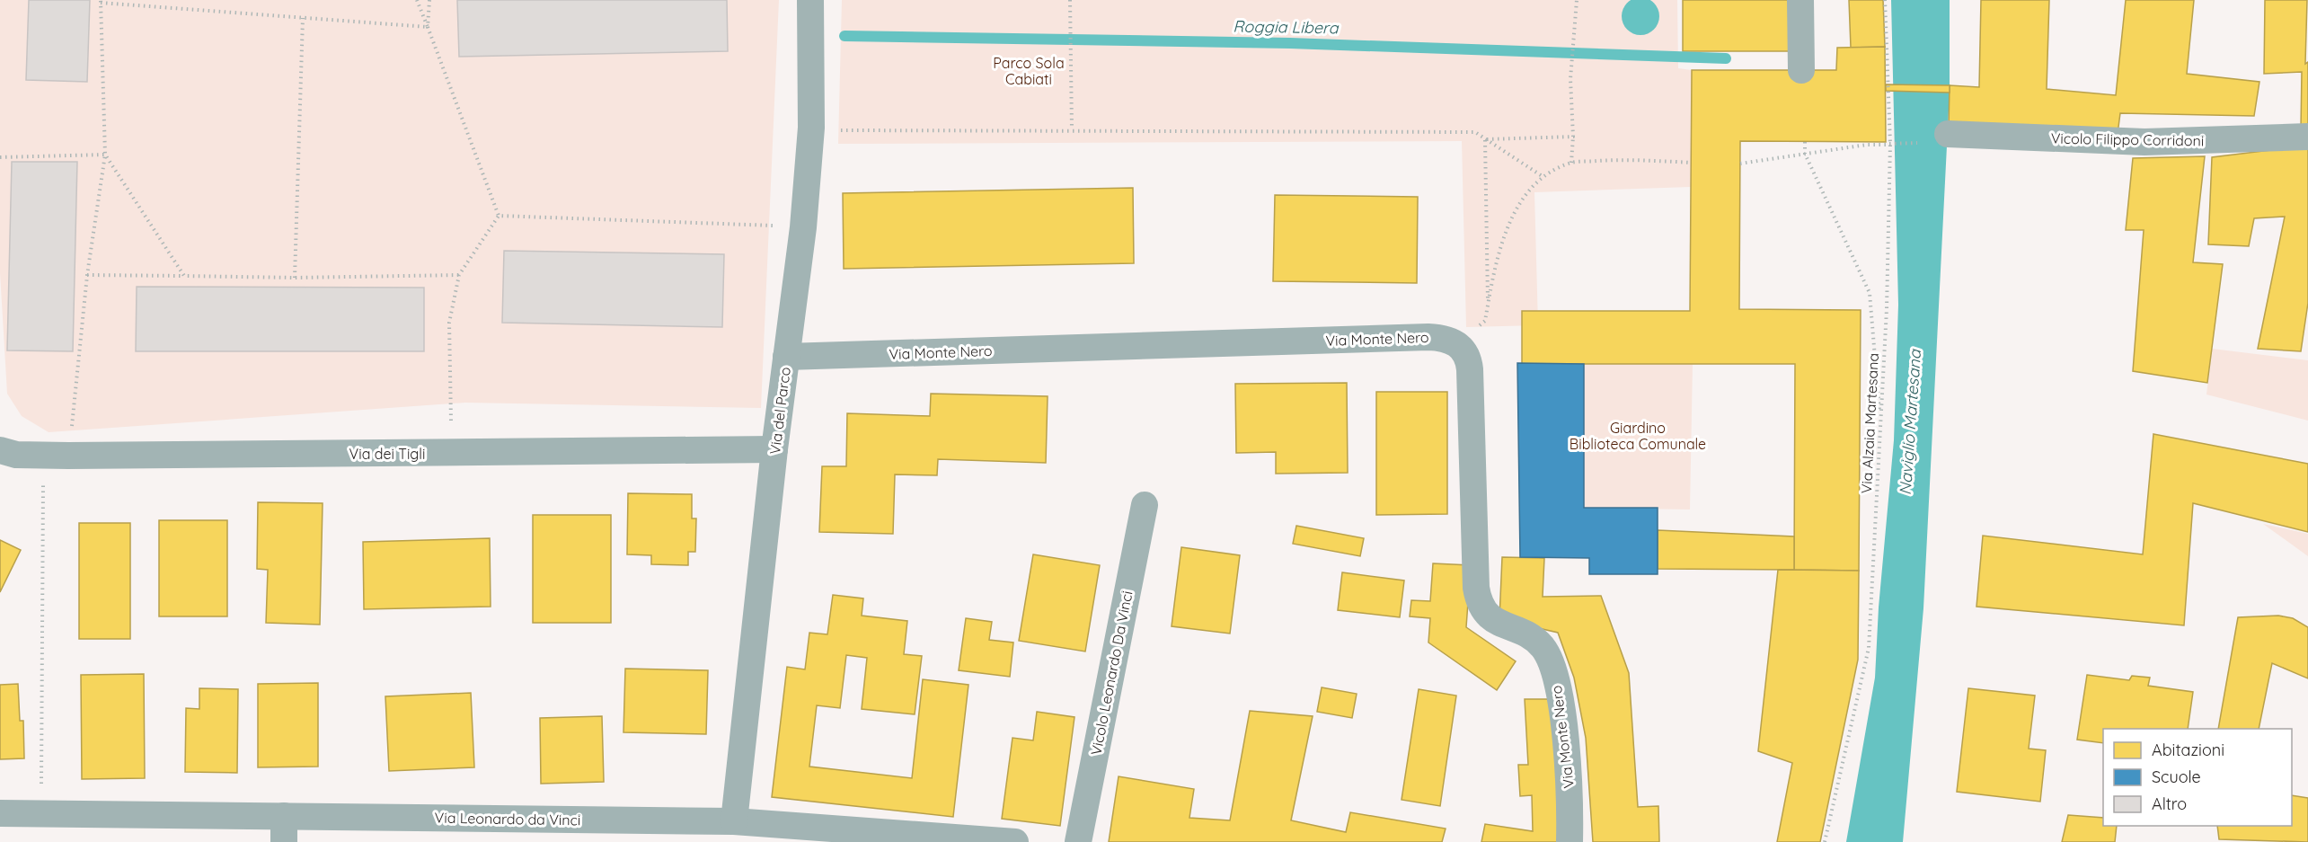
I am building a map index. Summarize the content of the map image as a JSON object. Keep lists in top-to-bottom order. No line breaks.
{"streets":{"street":["Vicolo Filippo Corridoni","Via Monte Nero","Via del Parco","Via dei Tigli","Vicolo Leonardo Da Vinci","Via Leonardo da Vinci"],"path":["Via Alzaia Martesana"]},"crossings":[["Via Monte Nero","Via del Parco"],["Via del Parco","Via dei Tigli"],["Via del Parco","Via Leonardo da Vinci"]],"water":["Roggia Libera","Naviglio Martesana"],"parks":["Parco Sola Cabiati","Giardino Biblioteca Comunale"],"legend":["Abitazioni","Scuole","Altro"]}
